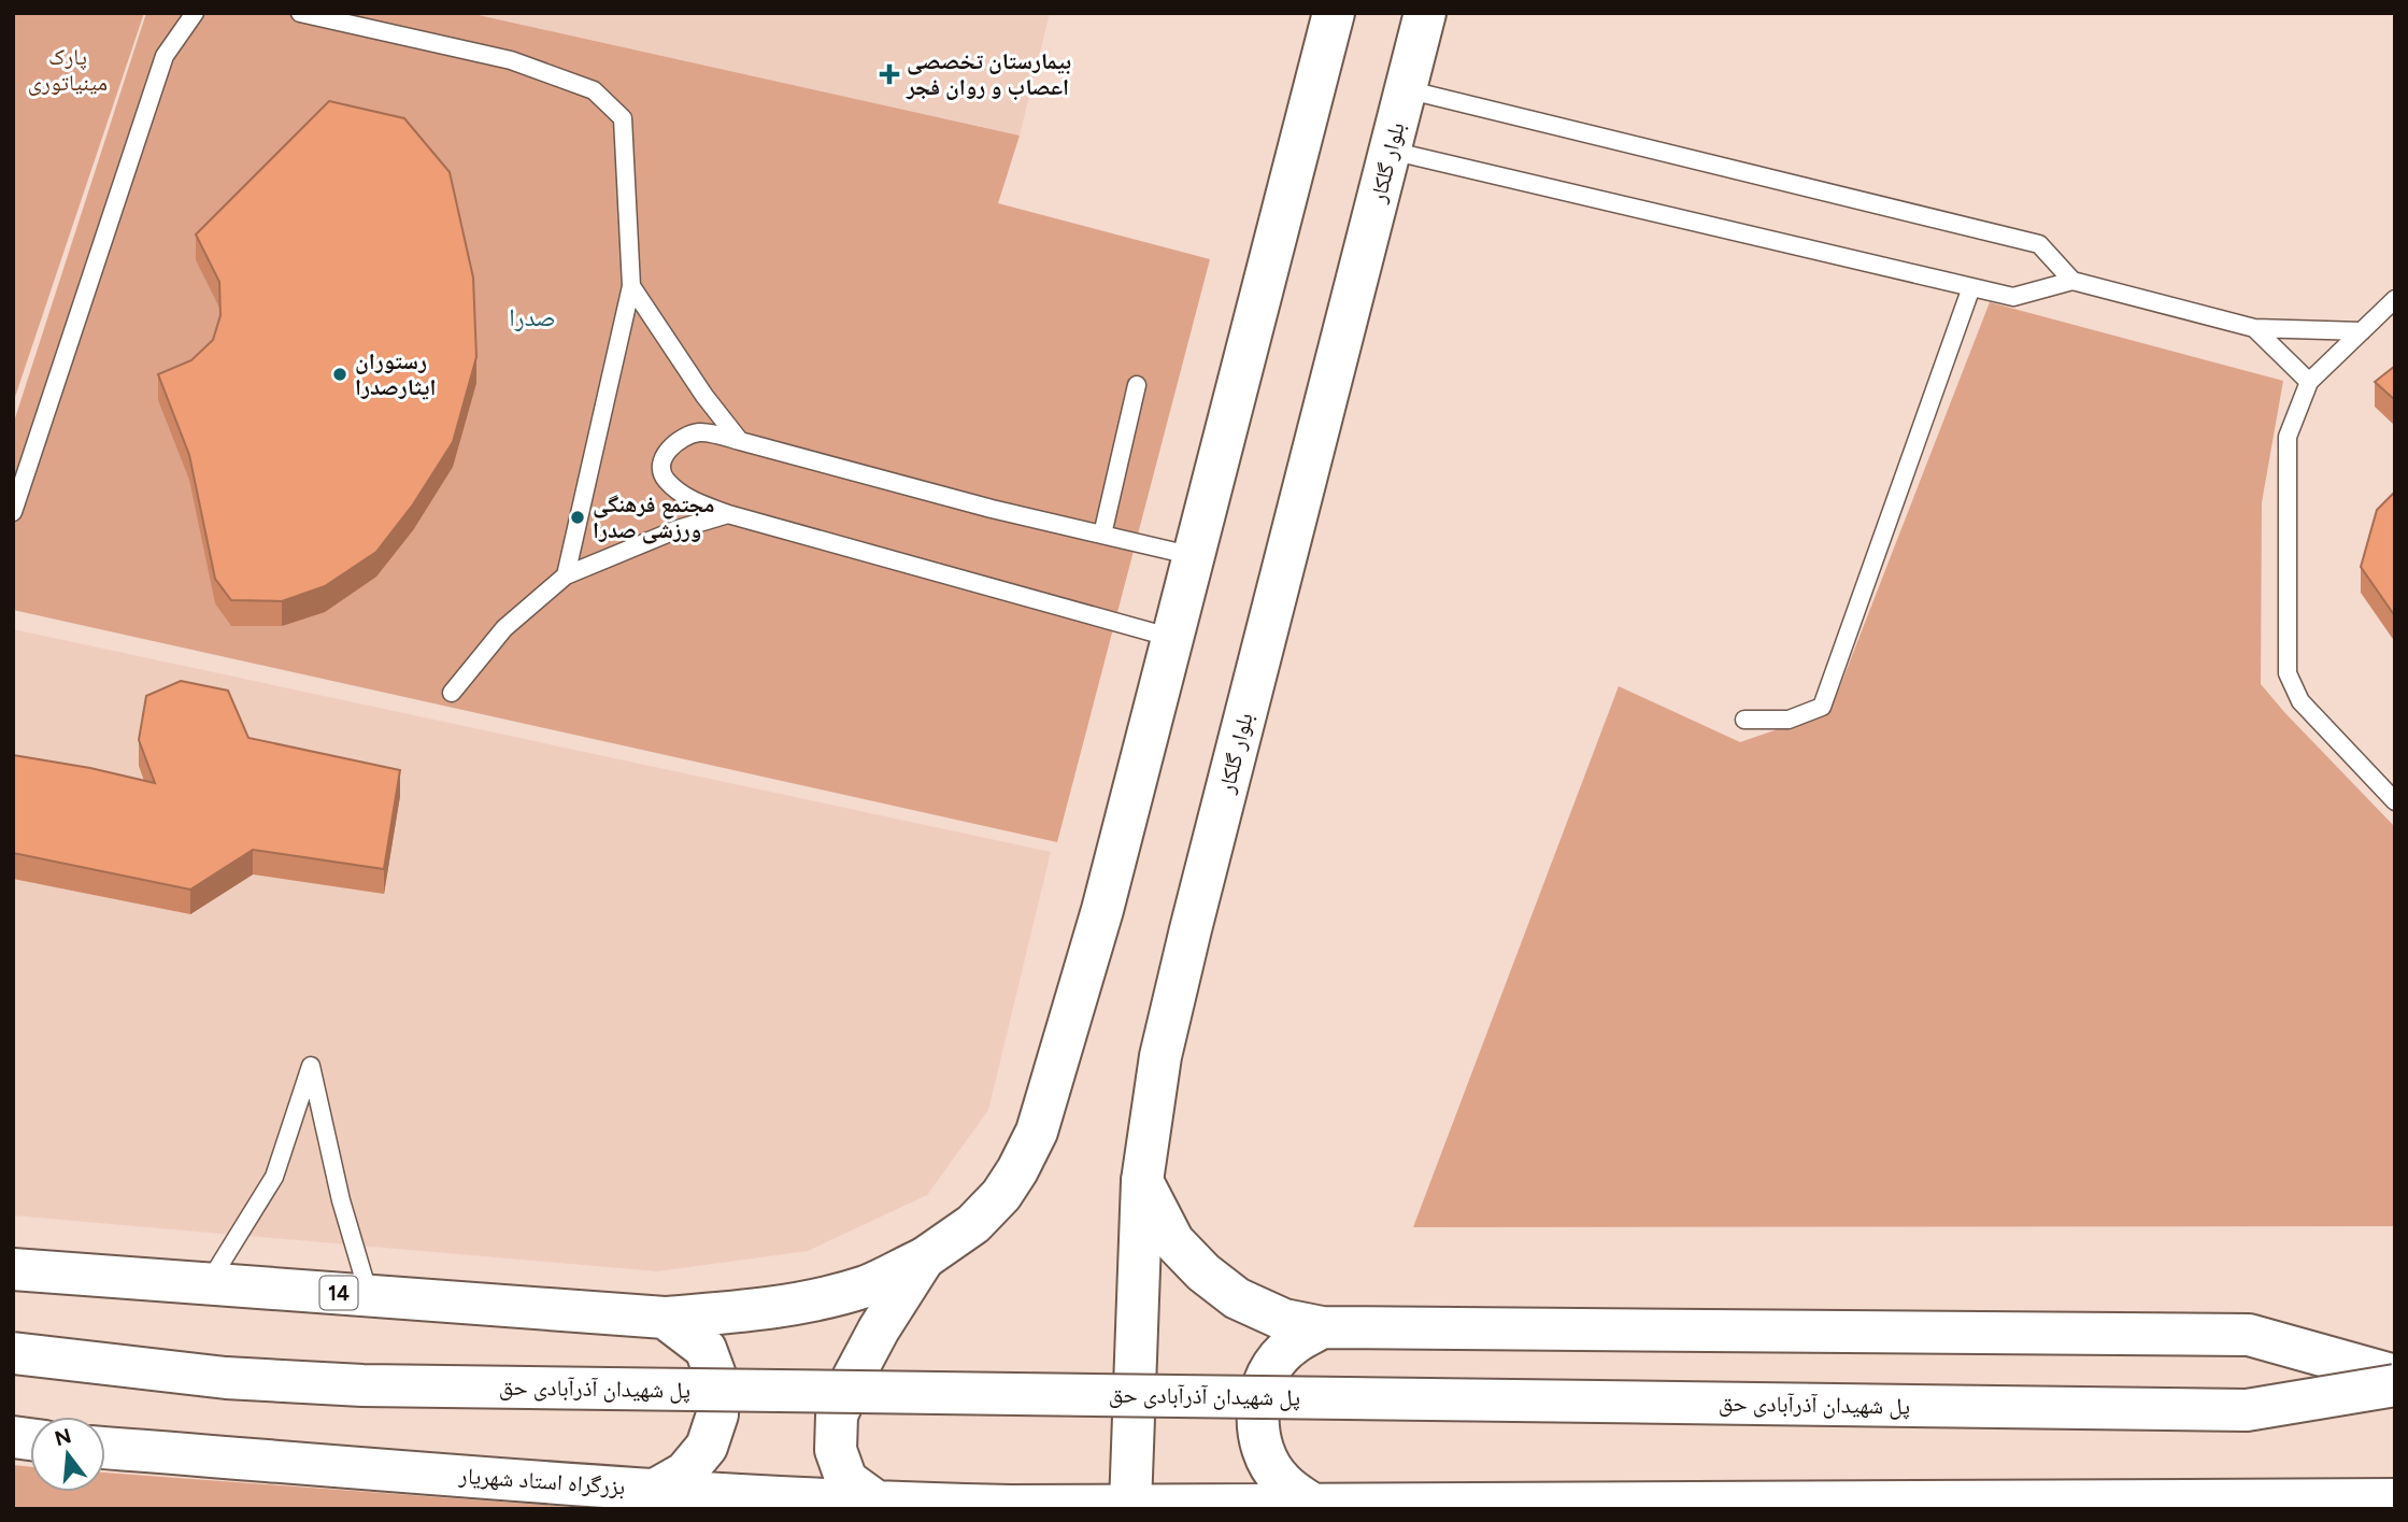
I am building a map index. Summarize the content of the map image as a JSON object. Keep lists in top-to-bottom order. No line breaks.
{"streets":{"main road":["بلوار گلکار","14","پل شهیدان آذرآبادی حق","بزرگراه استاد شهریار"]},"crossings":[["بلوار گلکار","بزرگراه استاد شهریار"]],"districts":["صدرا"],"parks":["پارک مینیاتوری"],"places":{"health":["بیمارستان تخصصی اعصاب و روان فجر"],"other":["رستوران ایثارصدرا","مجتمع فرهنگی ورزشی صدرا"]},"north":"top"}
